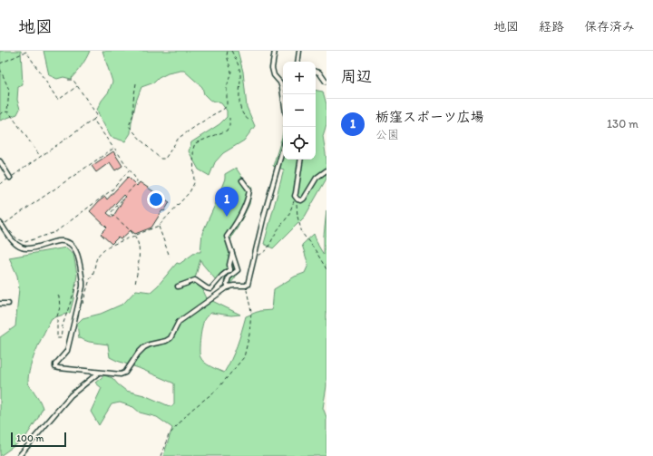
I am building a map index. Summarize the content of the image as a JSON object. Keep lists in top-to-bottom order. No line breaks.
{"scale_bar":"100 m","page":{"header":"地図","nav":["地図","経路","保存済み"],"heading":"周辺","map_buttons":["+","−"],"list":[{"mark":"1","name":"栃窪スポーツ広場","note":"公園","value":"130 m"}],"pins":"1","scale":"100 m"}}
